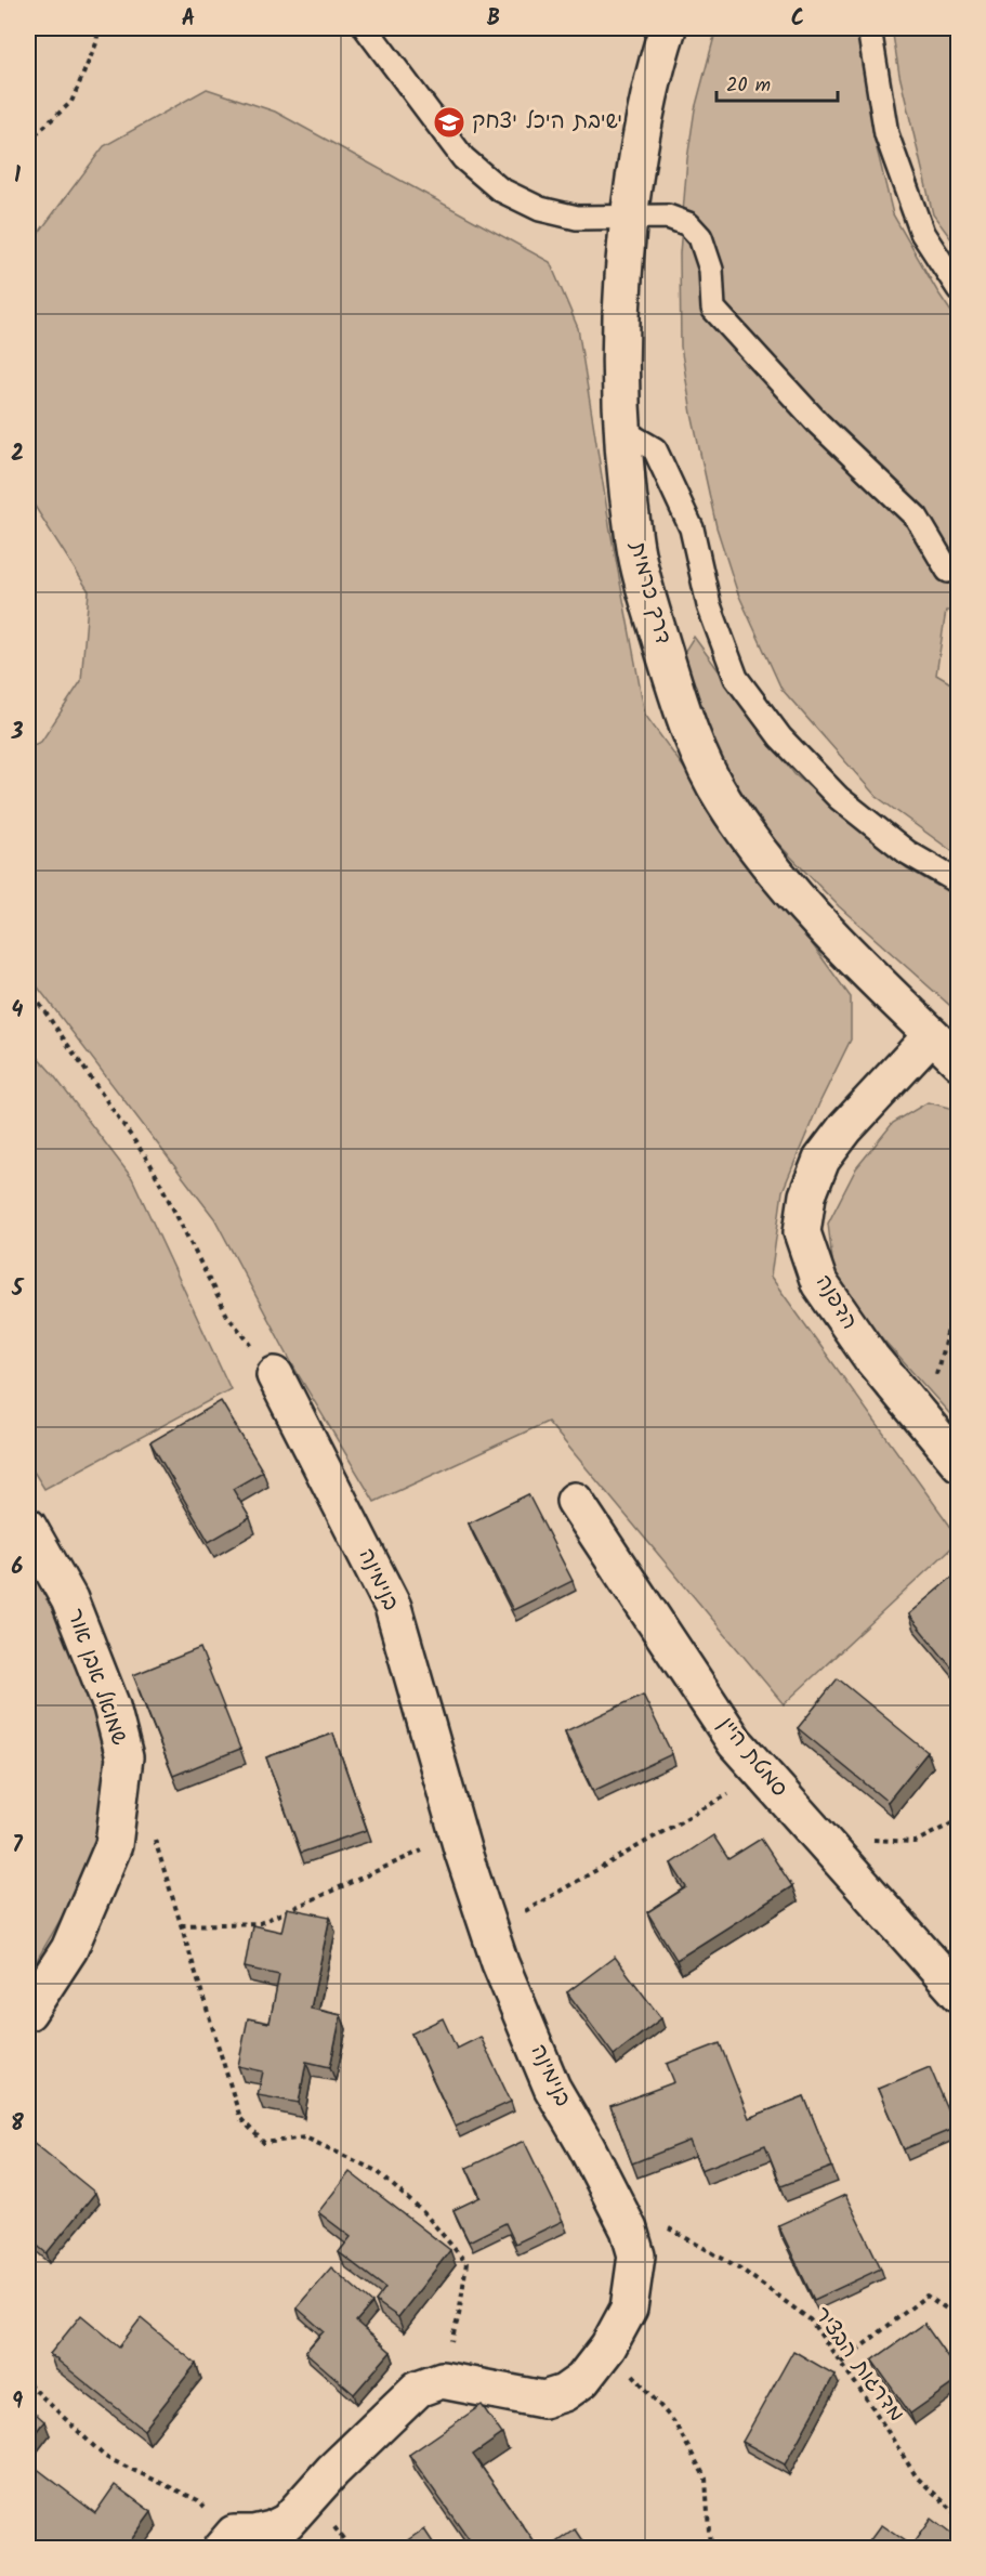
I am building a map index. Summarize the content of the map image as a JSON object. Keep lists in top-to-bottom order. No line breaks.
{"streets":{"street":["דרך כרמית","הדפנה","בנימינה","שמואל אבן אור","סמטת היין"],"path":["מדרגות הבציר"]},"crossings":[["דרך כרמית","הדפנה"]],"places":{"school or university":["ישיבת היכל יצחק"]},"scale_bar":"20 m","grid":{"columns":["A","B","C"],"rows":["1","2","3","4","5","6","7","8","9"]}}
